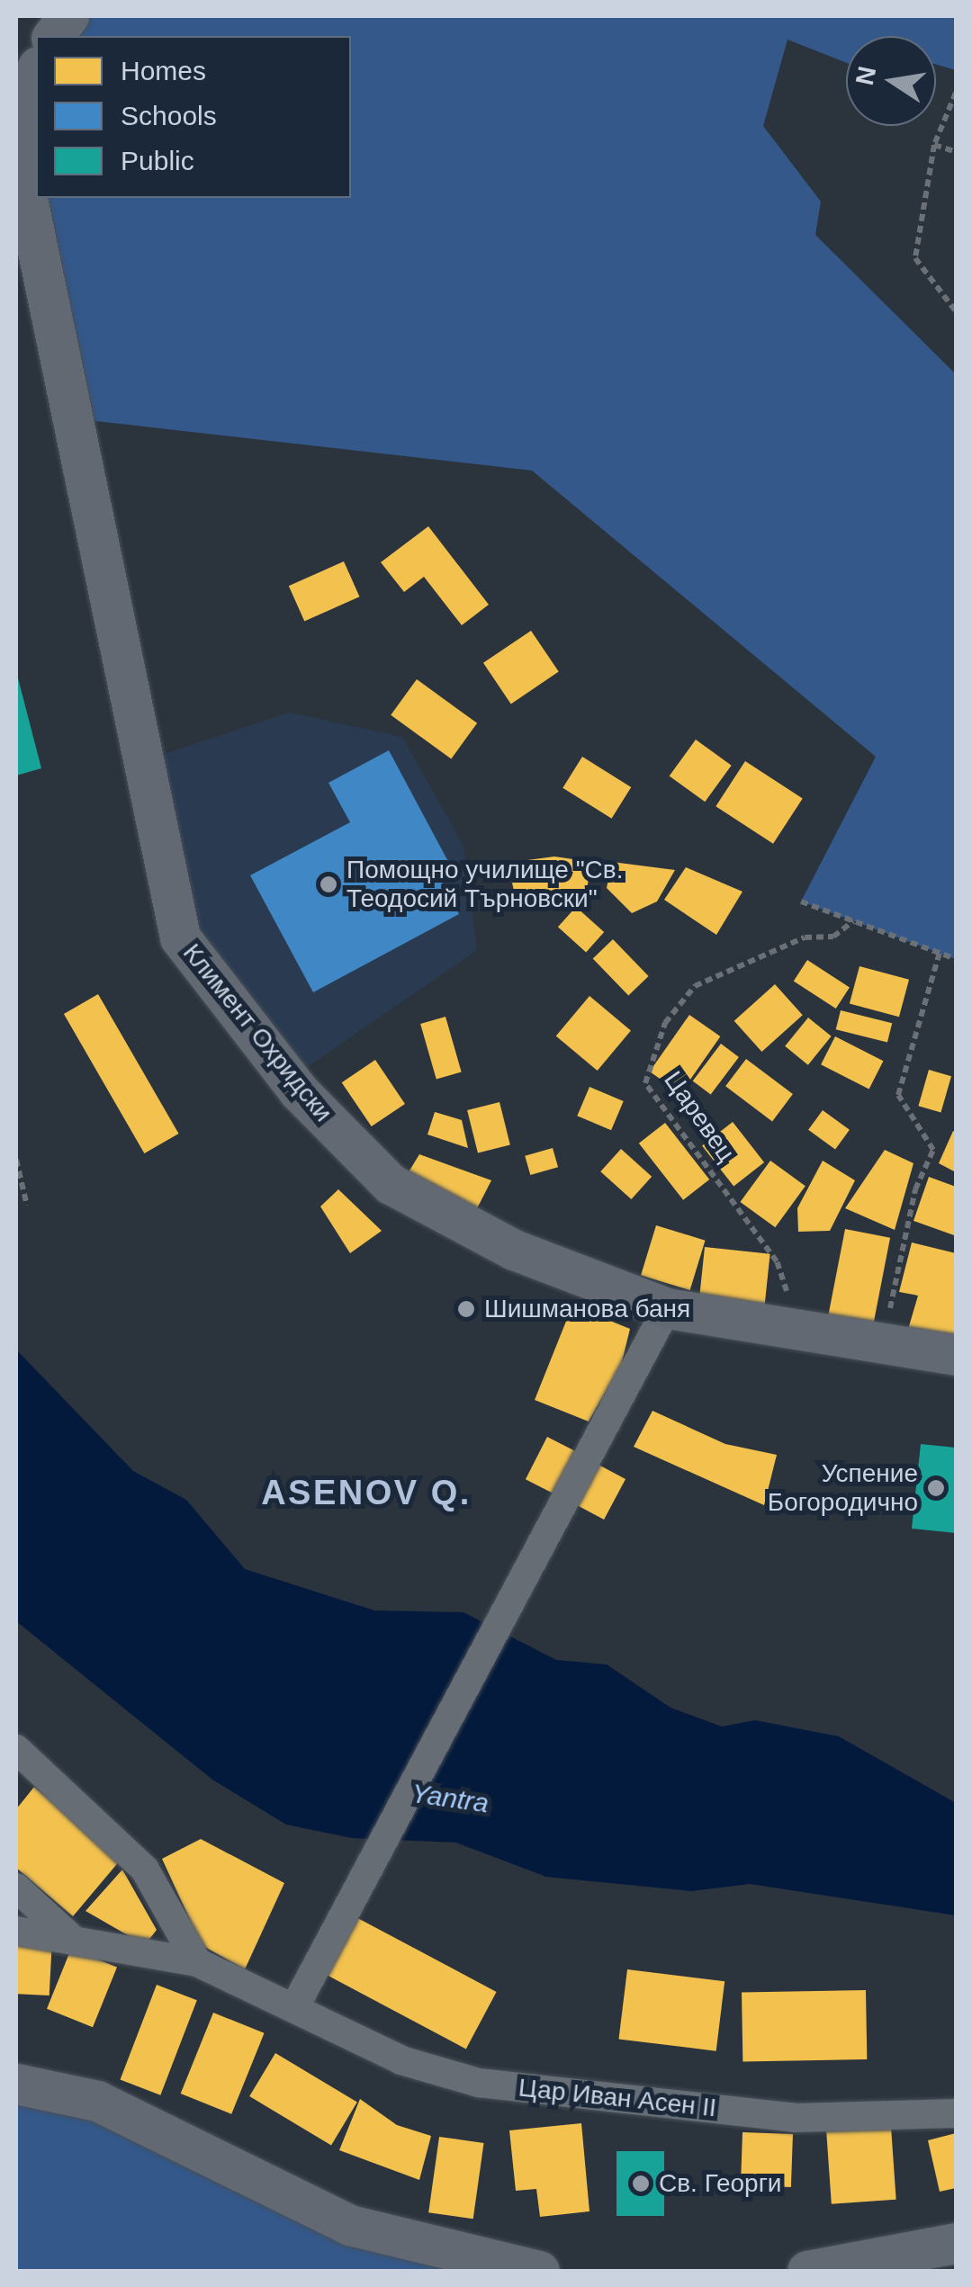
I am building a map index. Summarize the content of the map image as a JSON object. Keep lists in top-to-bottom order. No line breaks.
{"streets":{"street":["Климент Охридски","Цар Иван Асен II"],"path":["Царевец"]},"crossings":[["Климент Охридски","Царевец"]],"districts":["ASENOV Q."],"water":["Yantra"],"places":["Помощно училище \"Св. Теодосий Търновски\"","Шишманова баня","Успение Богородично","Св. Георги"],"legend":["Homes","Schools","Public"],"north":"left"}
